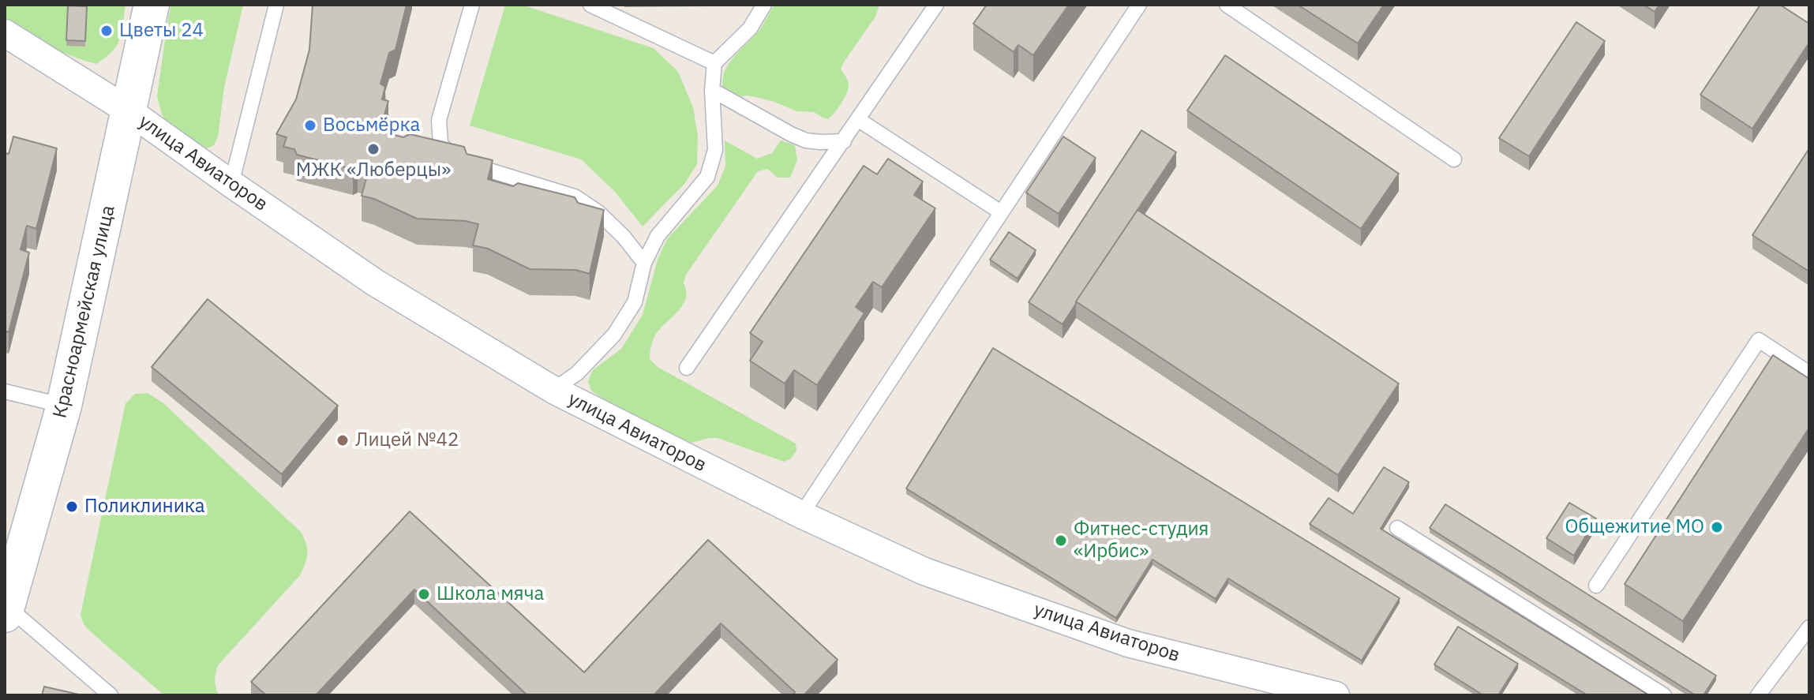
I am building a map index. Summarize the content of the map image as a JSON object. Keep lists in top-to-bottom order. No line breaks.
{"streets":{"street":["улица Авиаторов","Красноармейская улица"]},"crossings":[["улица Авиаторов","Красноармейская улица"]],"places":["Цветы 24","Восьмёрка","МЖК «Люберцы»","Лицей №42","Поликлиника","Общежитие МО","Фитнес-студия «Ирбис»","Школа мяча"]}
